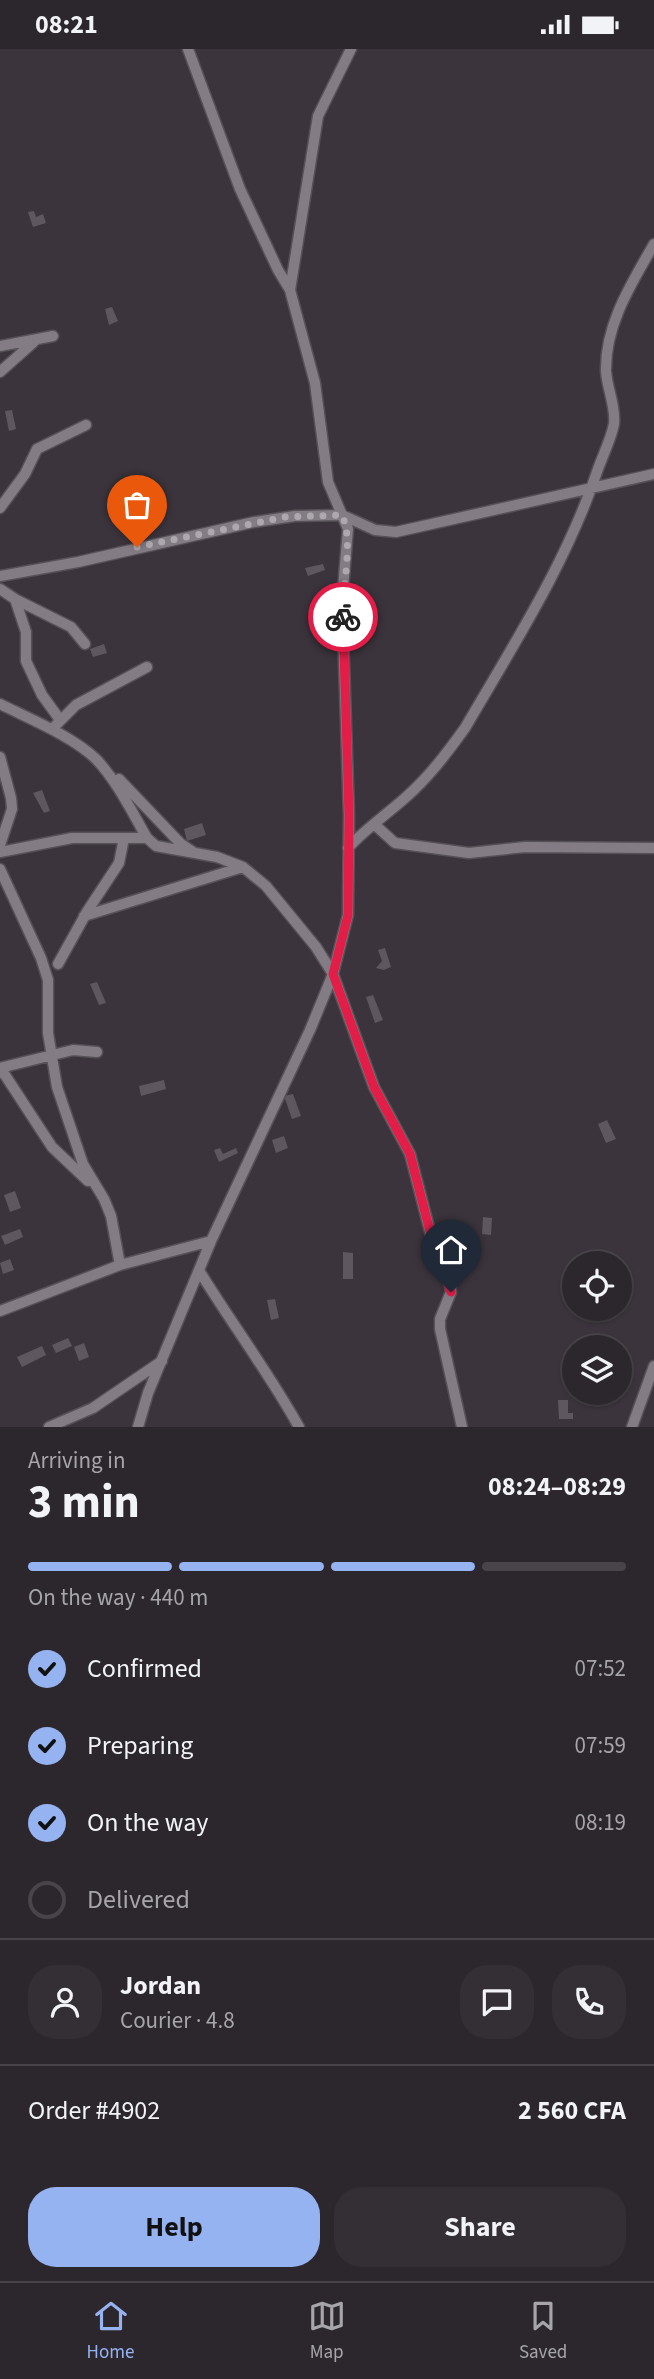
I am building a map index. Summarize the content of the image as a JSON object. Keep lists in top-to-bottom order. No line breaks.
{"page":{"status":"08:21","heading":["3 min","Arriving in","08:24–08:29"],"panel":["Jordan","Courier · 4.8","Order #4902","2 560 CFA"],"bar":"On the way · 440 m","list":[["Confirmed","07:52"],["Preparing","07:59"],["On the way","08:19"],"Delivered"],"buttons":["Help","Share"],"tabs":["Home","Map","Saved"]}}
